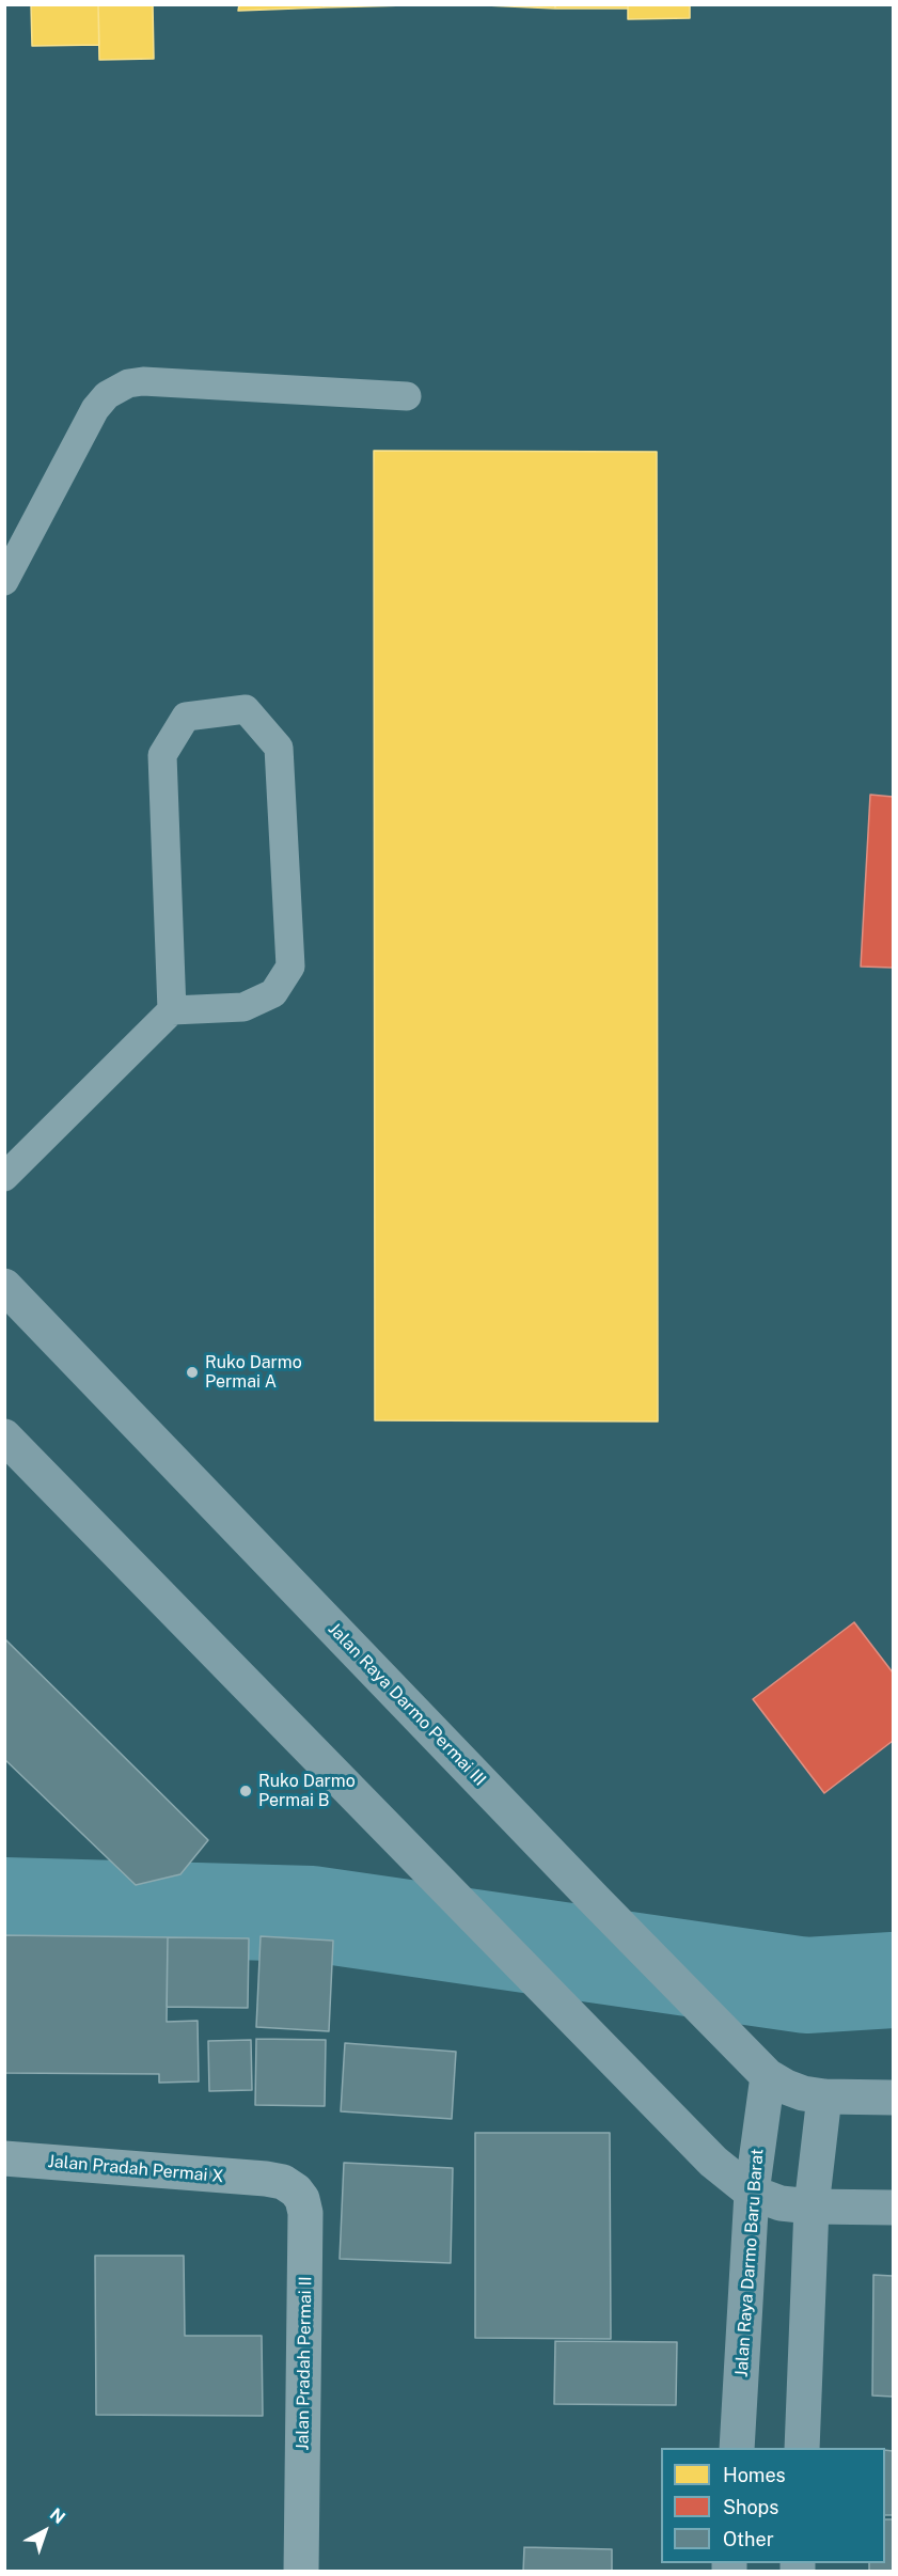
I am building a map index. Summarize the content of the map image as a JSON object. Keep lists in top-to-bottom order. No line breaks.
{"streets":{"main road":["Jalan Raya Darmo Permai III","Jalan Raya Darmo Baru Barat"],"street":["Jalan Pradah Permai X","Jalan Pradah Permai II"]},"crossings":[["Jalan Raya Darmo Permai III","Jalan Raya Darmo Baru Barat"],["Jalan Pradah Permai X","Jalan Pradah Permai II"]],"places":["Ruko Darmo Permai A","Ruko Darmo Permai B"],"legend":["Homes","Shops","Other"],"north":"top right"}
